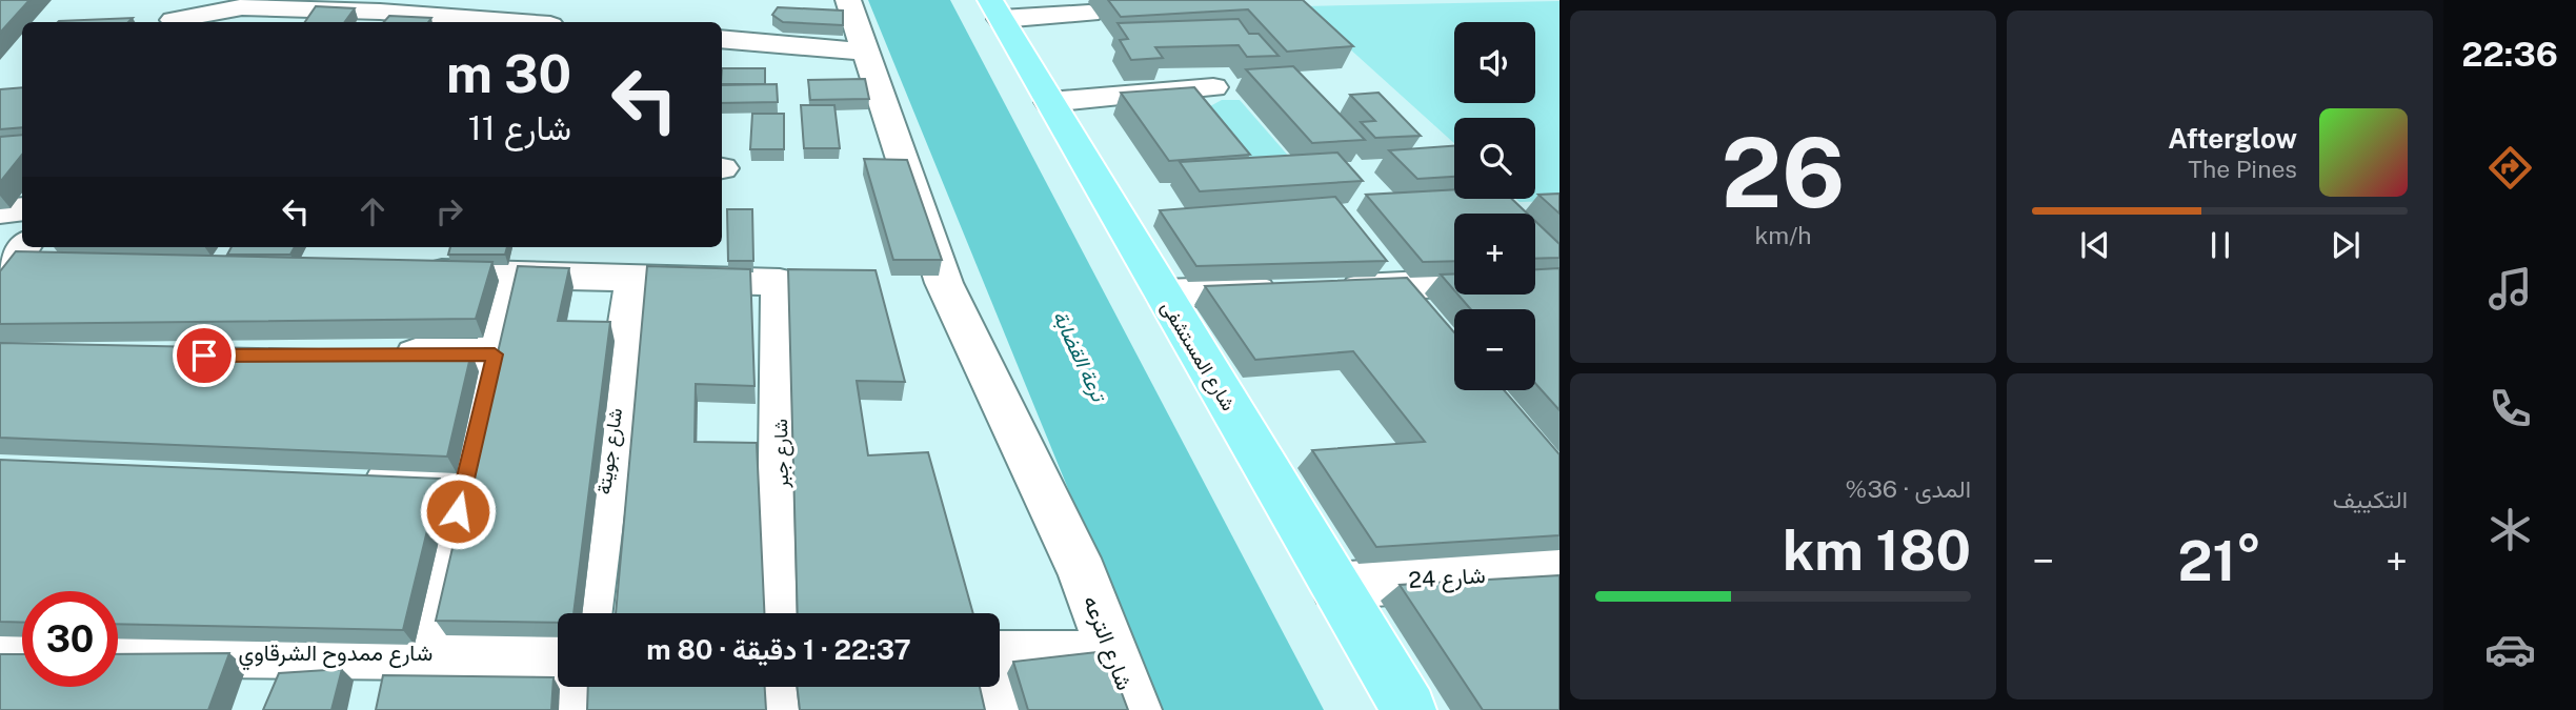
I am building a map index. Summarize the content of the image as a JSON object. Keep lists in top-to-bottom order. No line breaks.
{"streets":{"main road":["شارع المستشفى"],"street":["شارع جويتة","شارع جبر","شارع 24","شارع الترعه","شارع ممدوح الشرقاوي"]},"crossings":[["شارع المستشفى","شارع 24"],["شارع جويتة","شارع جبر"]],"water":["ترعة القضابة"],"page":{"tabs":"22:36","tile":[["26","km/h"],"التكييف",["المدى · 36%","180 km"]],"map_buttons":["+","−"],"turn":["30 m","شارع 11"],"song":["Afterglow","The Pines"],"heat":["−","21°","+"],"limit":"30","trip":"22:37 · 1 دقيقة · 80 m"}}
